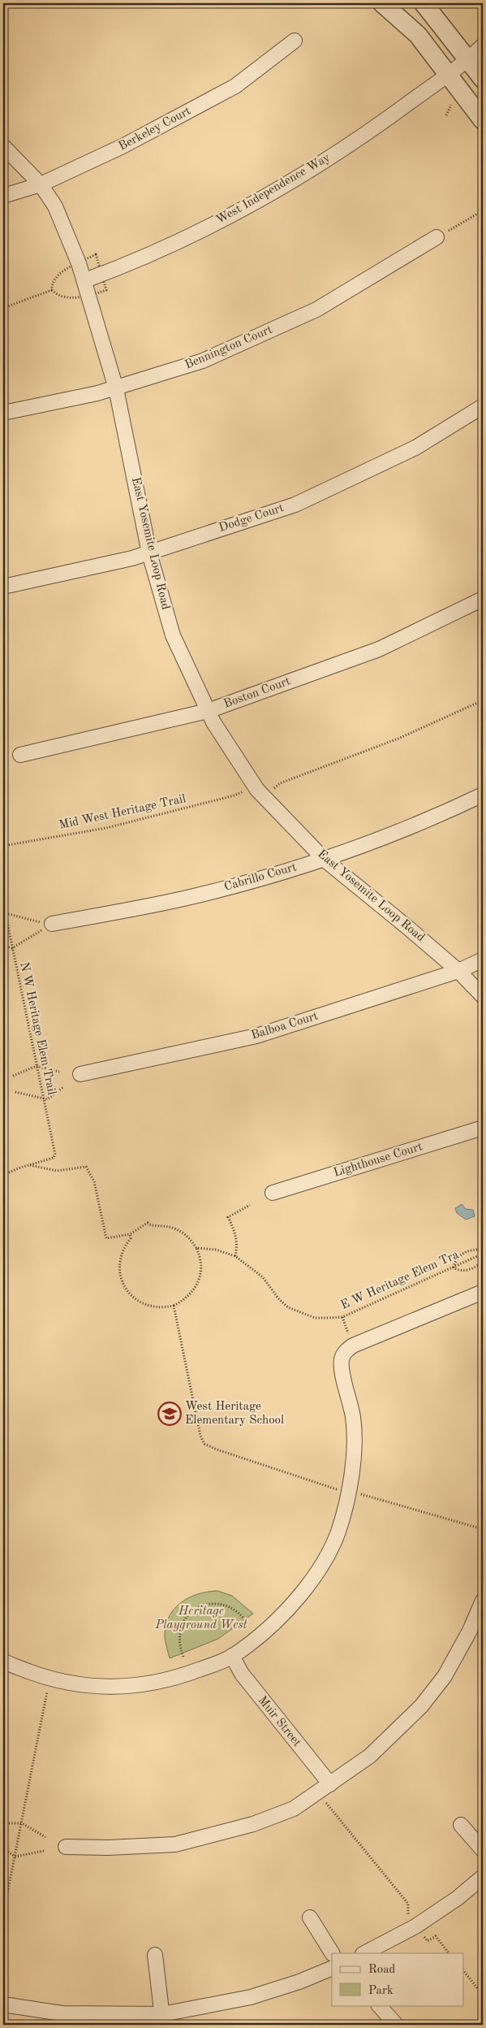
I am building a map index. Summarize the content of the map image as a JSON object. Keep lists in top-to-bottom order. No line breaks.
{"streets":{"street":["Berkeley Court","West Independence Way","Bennington Court","Dodge Court","East Yosemite Loop Road","Boston Court","Cabrillo Court","Balboa Court","Lighthouse Court","Muir Street"],"path":["Mid West Heritage Trail","N W Heritage Elem Trail","E W Heritage Elem Tra"]},"crossings":[["Berkeley Court","East Yosemite Loop Road"],["West Independence Way","East Yosemite Loop Road"],["Bennington Court","East Yosemite Loop Road"],["Dodge Court","East Yosemite Loop Road"],["East Yosemite Loop Road","Boston Court"],["East Yosemite Loop Road","Cabrillo Court"],["East Yosemite Loop Road","Balboa Court"]],"parks":["Heritage Playground West"],"places":{"school or university":["West Heritage Elementary School"]},"legend":["Road","Park"]}
